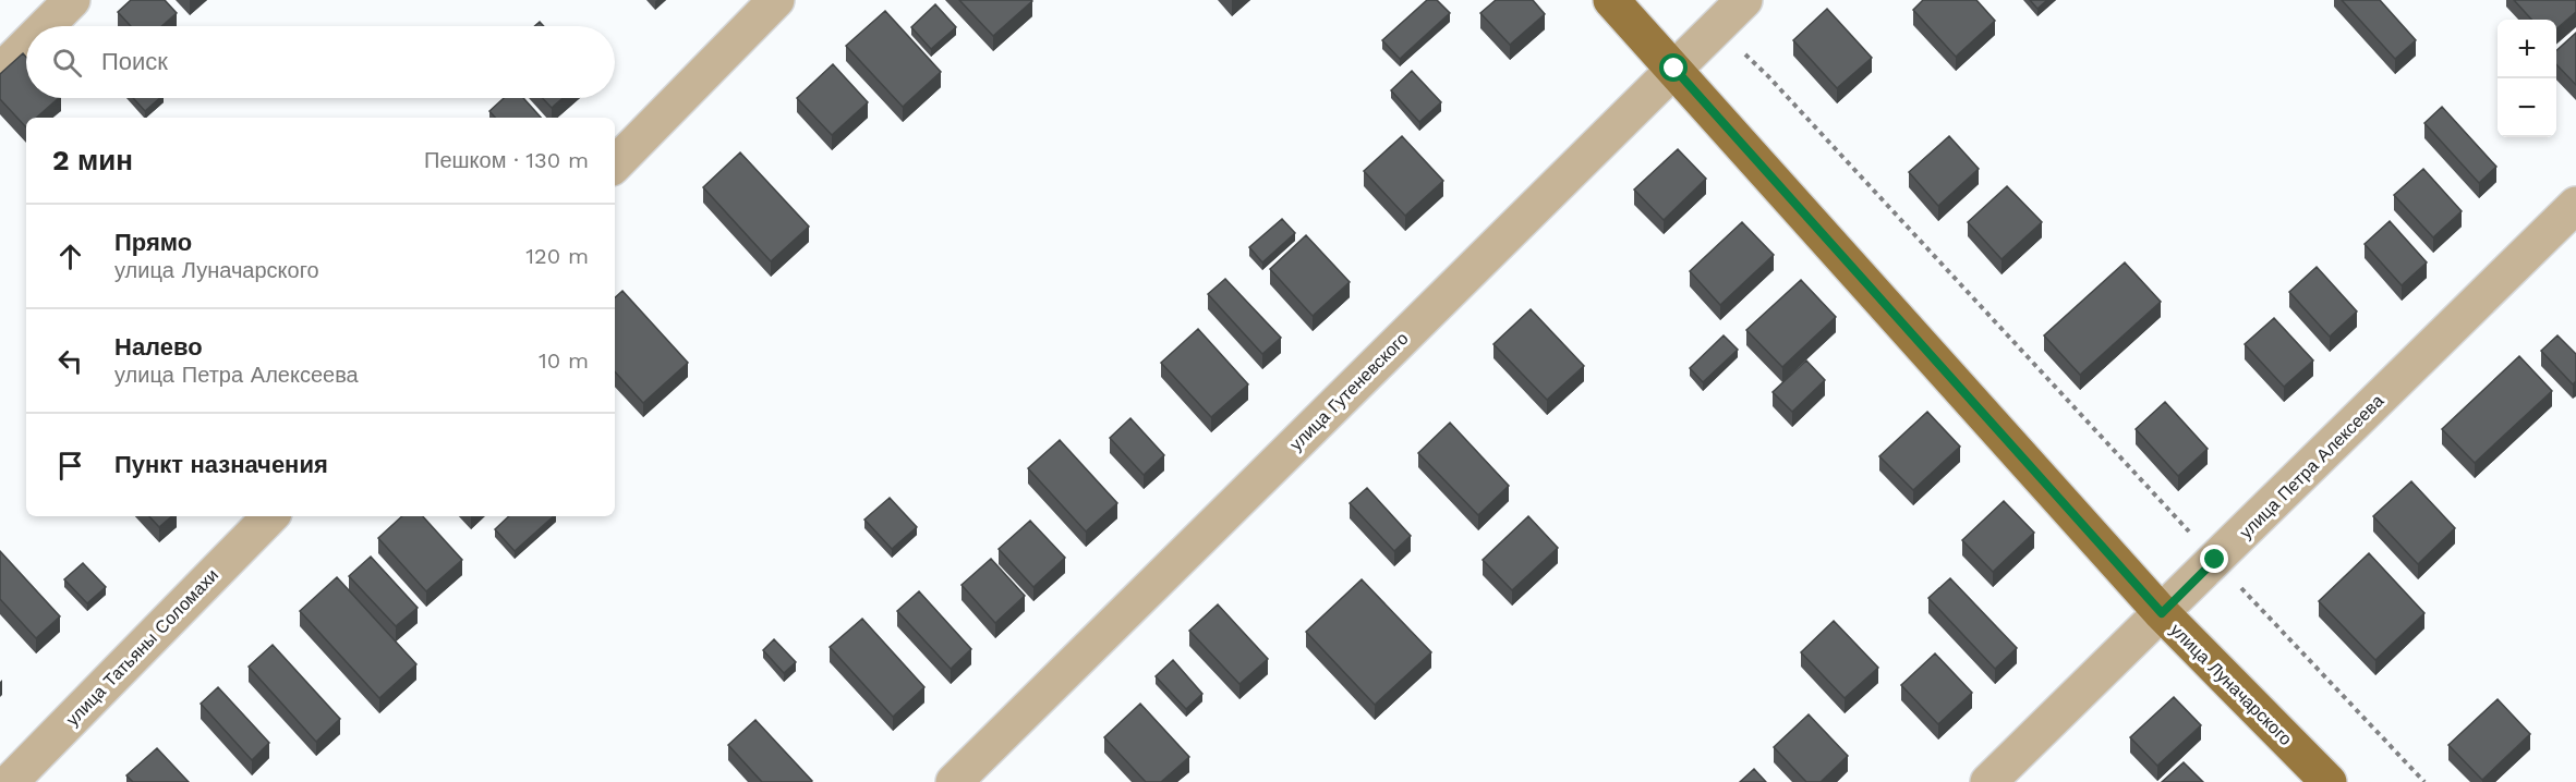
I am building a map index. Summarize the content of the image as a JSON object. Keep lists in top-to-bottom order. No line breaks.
{"streets":{"main road":["улица Луначарского"],"street":["улица Гутеневского","улица Петра Алексеева","улица Татьяны Соломахи"]},"crossings":[["улица Гутеневского","улица Луначарского"],["улица Петра Алексеева","улица Луначарского"]],"page":{"map_buttons":["+","−"],"search":"Поиск","heading":["2 мин","Пешком · 130 m"],"list":[["Прямо","улица Луначарского","120 m"],["Налево","улица Петра Алексеева","10 m"],"Пункт назначения"]}}
